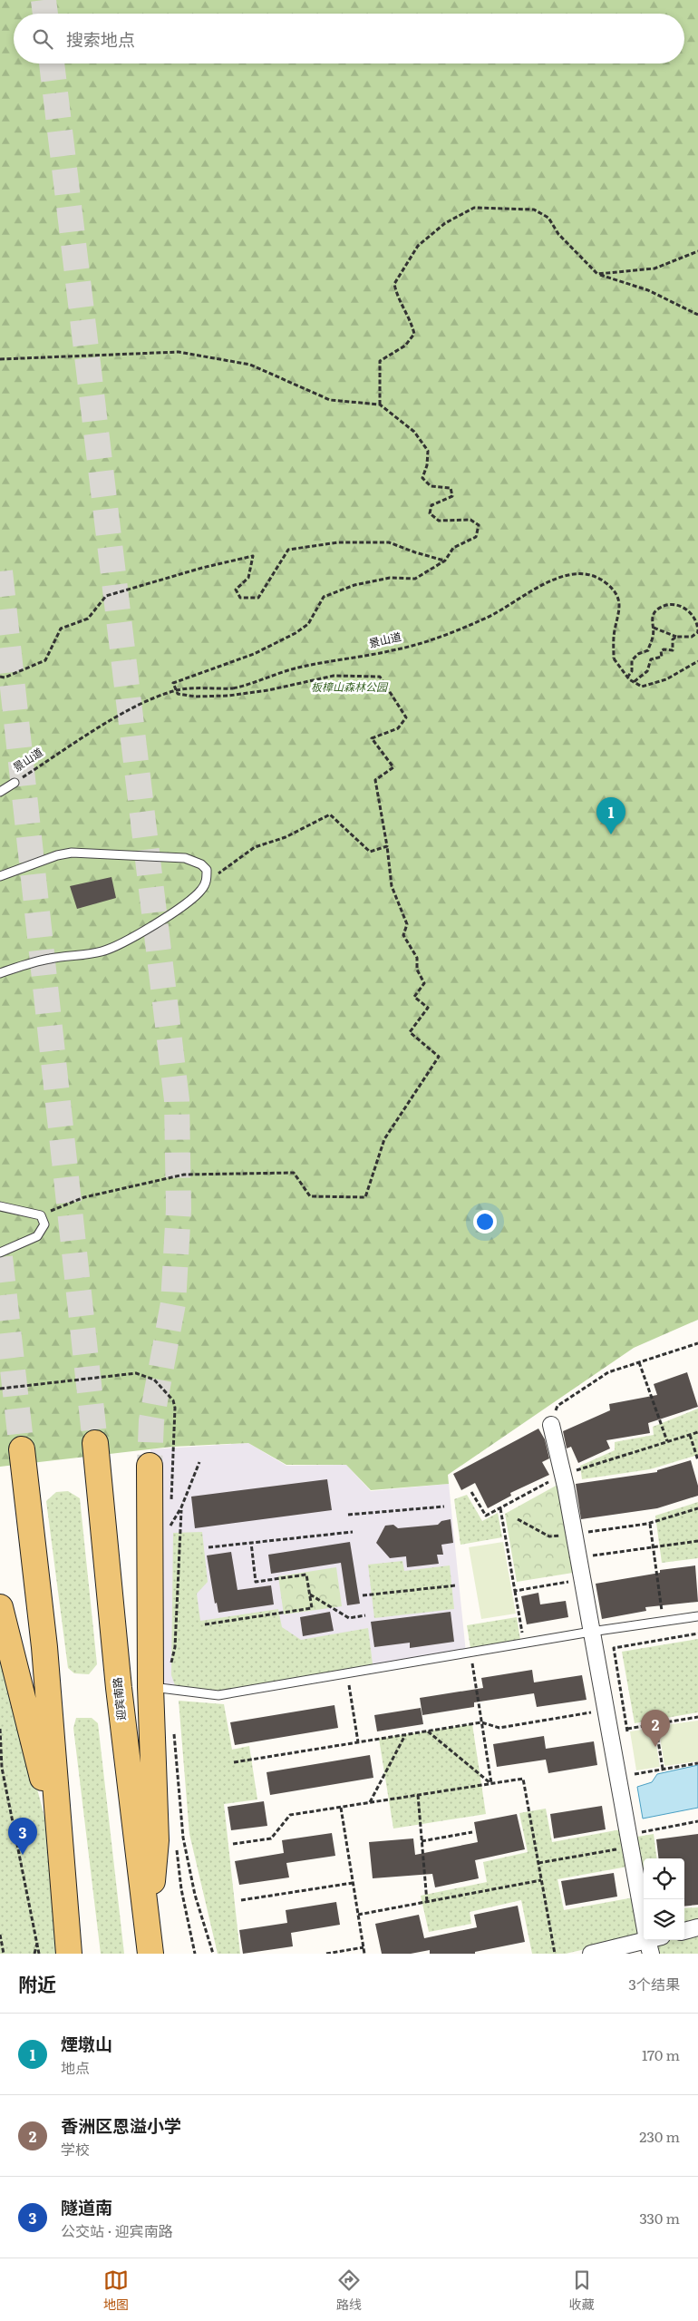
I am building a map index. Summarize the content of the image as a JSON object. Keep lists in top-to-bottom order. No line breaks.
{"streets":{"main road":["迎宾南路"],"lane":["景山道"]},"parks":["板樟山森林公园"],"page":{"search":"搜索地点","pins":["1","2","3"],"heading":["附近","3个结果"],"list":[{"mark":"1","name":"煙墩山","note":"地点","value":"170 m"},{"mark":"2","name":"香洲区恩溢小学","note":"学校","value":"230 m"},{"mark":"3","name":"隧道南","note":"公交站 · 迎宾南路","value":"330 m"}],"nav":["地图","路线","收藏"]}}
